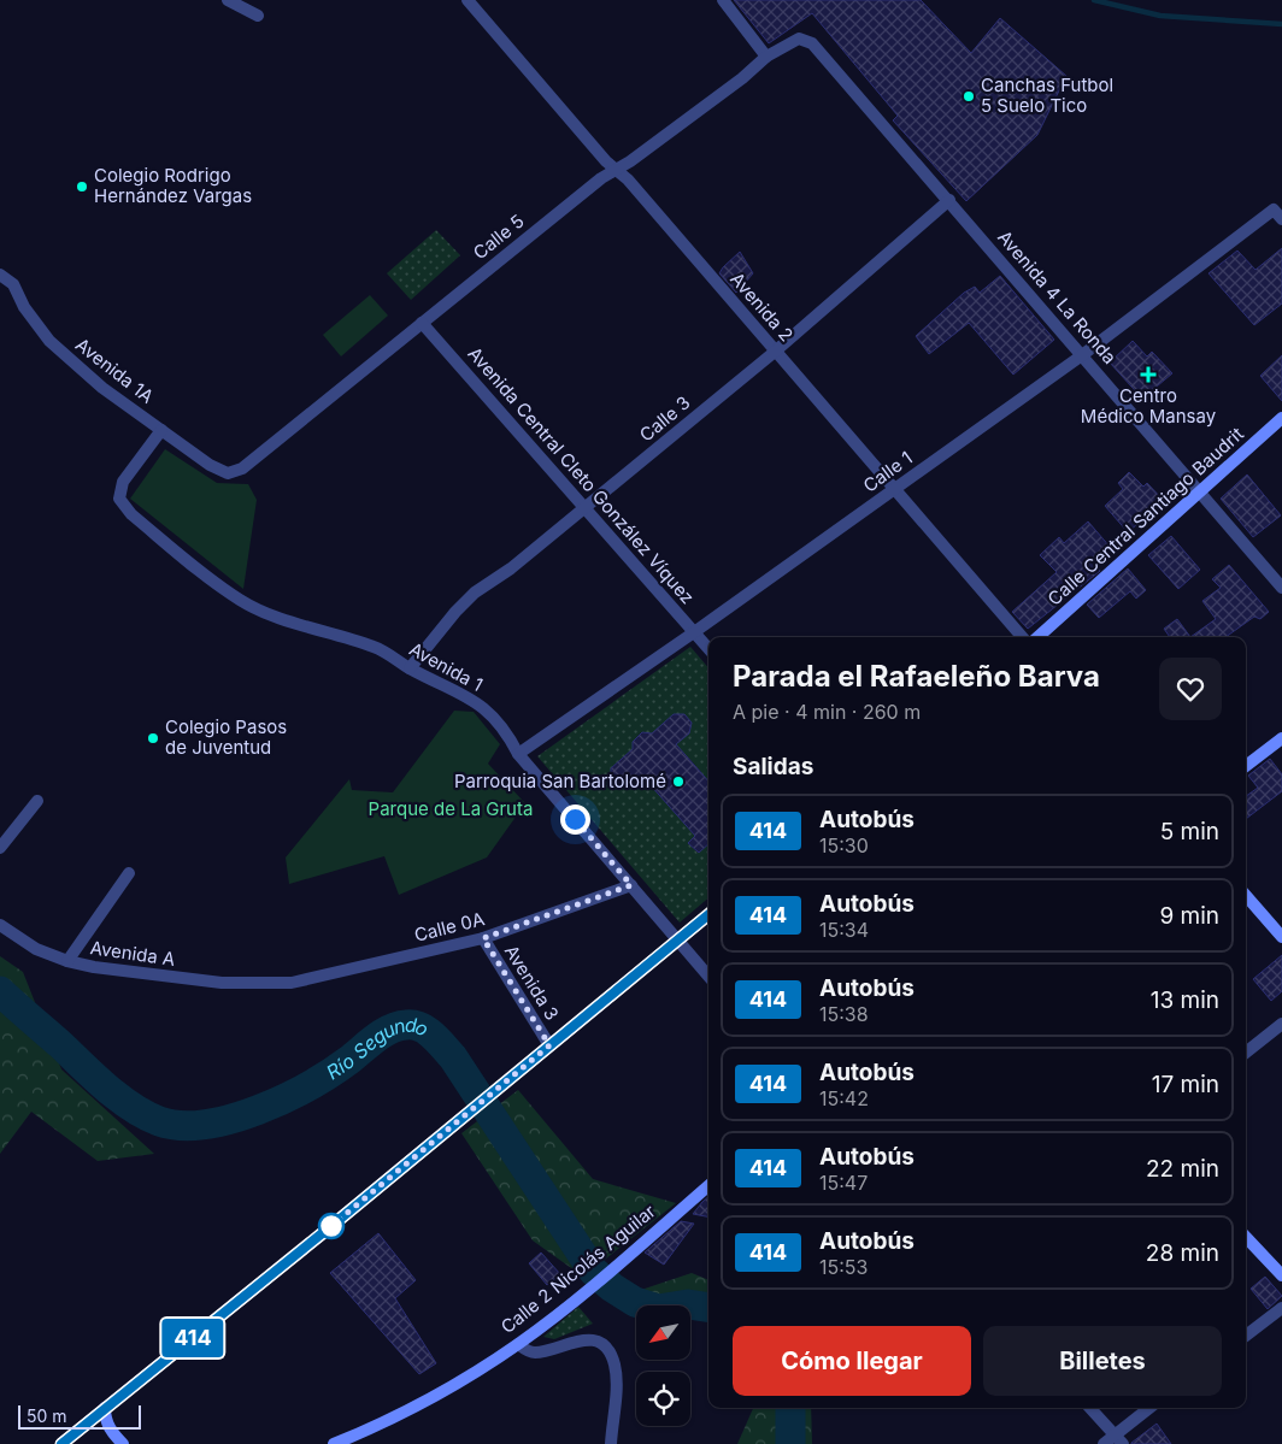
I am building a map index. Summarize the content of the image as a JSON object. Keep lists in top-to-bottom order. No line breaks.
{"streets":{"main road":["Calle Central Santiago Baudrit","Calle 2 Nicolás Aguilar"],"street":["Calle 5","Avenida 4 La Ronda","Avenida 2","Avenida 1A","Calle 3","Calle 1","Avenida Central Cleto González Víquez","Avenida 1","Calle 0A","Avenida A","Avenida 3"]},"crossings":[["Calle 5","Avenida 4 La Ronda"],["Calle 5","Avenida 2"],["Calle 5","Avenida 1A"],["Calle 5","Avenida Central Cleto González Víquez"],["Avenida 4 La Ronda","Calle 3"],["Avenida 4 La Ronda","Calle 1"],["Avenida 4 La Ronda","Calle Central Santiago Baudrit"],["Avenida 2","Calle 3"],["Avenida 2","Calle 1"],["Avenida 1A","Avenida 1"],["Calle 3","Avenida Central Cleto González Víquez"],["Calle 3","Avenida 1"],["Calle 1","Avenida Central Cleto González Víquez"],["Calle 1","Avenida 1"],["Avenida 1","Calle 0A"],["Calle 0A","Avenida A"],["Calle 0A","Avenida 3"]],"water":["Río Segundo"],"parks":["Parque de La Gruta"],"places":{"other":["Canchas Futbol 5 Suelo Tico","Colegio Rodrigo Hernández Vargas","Colegio Pasos de Juventud","Parroquia San Bartolomé"],"health":["Centro Médico Mansay"]},"lines":["bus line 414"],"scale_bar":"50 m","north":"bottom left","page":{"on_map":"414","heading":[["Parada el Rafaeleño Barva","A pie · 4 min · 260 m"],"Salidas"],"list":[{"mark":"414","name":"Autobús","note":"15:30","value":"5 min"},{"mark":"414","name":"Autobús","note":"15:34","value":"9 min"},{"mark":"414","name":"Autobús","note":"15:38","value":"13 min"},{"mark":"414","name":"Autobús","note":"15:42","value":"17 min"},{"mark":"414","name":"Autobús","note":"15:47","value":"22 min"},{"mark":"414","name":"Autobús","note":"15:53","value":"28 min"}],"buttons":["Cómo llegar","Billetes"],"scale":"50 m"}}
